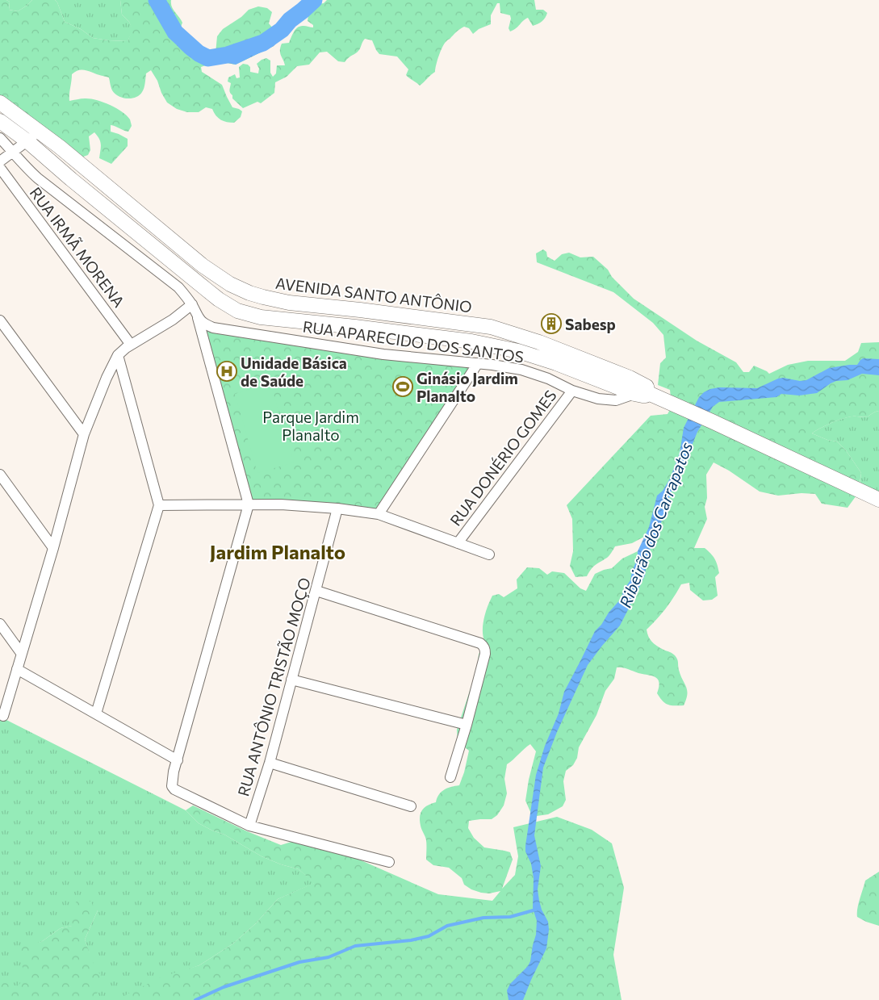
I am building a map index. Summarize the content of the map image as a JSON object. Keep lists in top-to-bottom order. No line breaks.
{"streets":{"street":["RUA IRMÃ MORENA","AVENIDA SANTO ANTÔNIO","RUA APARECIDO DOS SANTOS","RUA DONÉRIO GOMES","RUA ANTÔNIO TRISTÃO MOÇO"]},"crossings":[["AVENIDA SANTO ANTÔNIO","RUA APARECIDO DOS SANTOS"],["RUA APARECIDO DOS SANTOS","RUA DONÉRIO GOMES"]],"districts":["Jardim Planalto"],"water":["Ribeirão dos Carrapatos"],"parks":["Parque Jardim Planalto"],"places":{"building":["Sabesp"],"hospital":["Unidade Básica de Saúde"],"sports":["Ginásio Jardim Planalto"]}}
